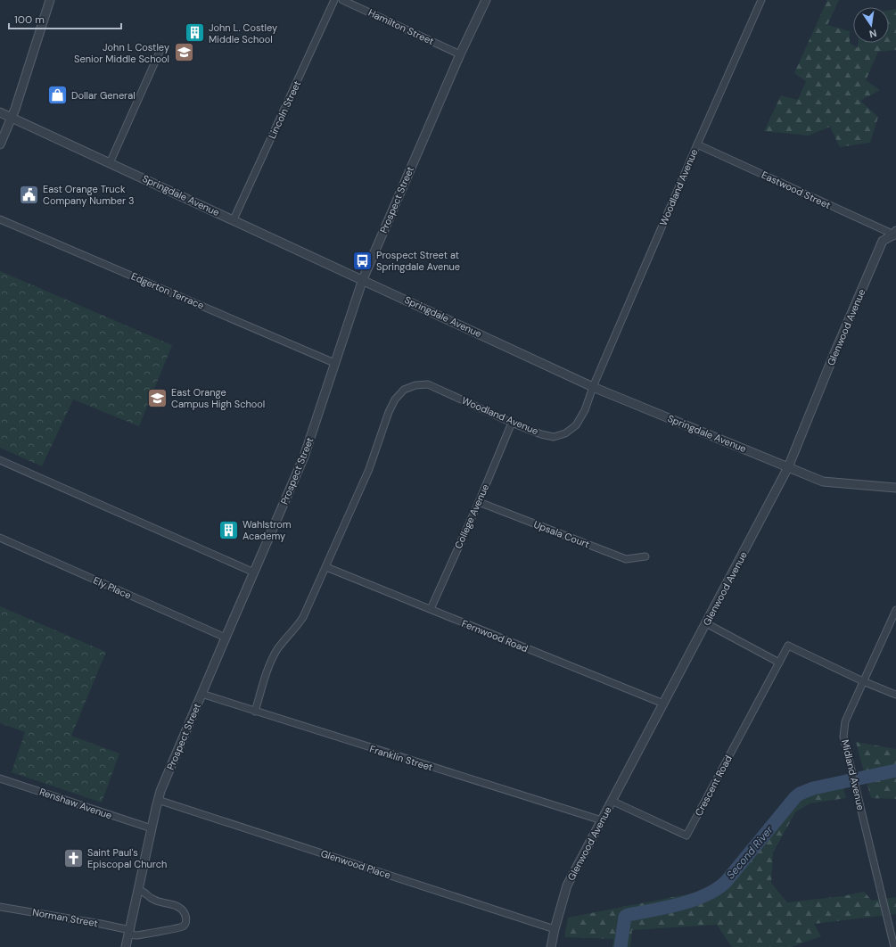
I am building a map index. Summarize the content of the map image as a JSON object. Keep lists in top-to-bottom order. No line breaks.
{"streets":{"street":["Hamilton Street","Lincoln Street","Woodland Avenue","Eastwood Street","Springdale Avenue","Prospect Street","Edgerton Terrace","Glenwood Avenue","College Avenue","Upsala Court","Ely Place","Fernwood Road","Franklin Street","Midland Avenue","Crescent Road","Renshaw Avenue","Glenwood Place","Norman Street"]},"crossings":[["Hamilton Street","Prospect Street"],["Lincoln Street","Springdale Avenue"],["Woodland Avenue","Eastwood Street"],["Woodland Avenue","Springdale Avenue"],["Woodland Avenue","College Avenue"],["Woodland Avenue","Fernwood Road"],["Woodland Avenue","Franklin Street"],["Eastwood Street","Glenwood Avenue"],["Springdale Avenue","Prospect Street"],["Springdale Avenue","Glenwood Avenue"],["Prospect Street","Edgerton Terrace"],["Prospect Street","Ely Place"],["Prospect Street","Franklin Street"],["Prospect Street","Renshaw Avenue"],["Prospect Street","Glenwood Place"],["Prospect Street","Norman Street"],["Glenwood Avenue","Fernwood Road"],["Glenwood Avenue","Franklin Street"],["Glenwood Avenue","Crescent Road"],["Glenwood Avenue","Glenwood Place"],["College Avenue","Upsala Court"],["College Avenue","Fernwood Road"]],"water":["Second River"],"places":{"building":["John L. Costley Middle School","Wahlstrom Academy"],"school or university":["John L Costley Senior Middle School","East Orange Campus High School"],"shop":["Dollar General"],"public building":["East Orange Truck Company Number 3"],"bus stop":["Prospect Street at Springdale Avenue"],"church":["Saint Paul's Episcopal Church"]},"scale_bar":"100 m","north":"bottom"}
